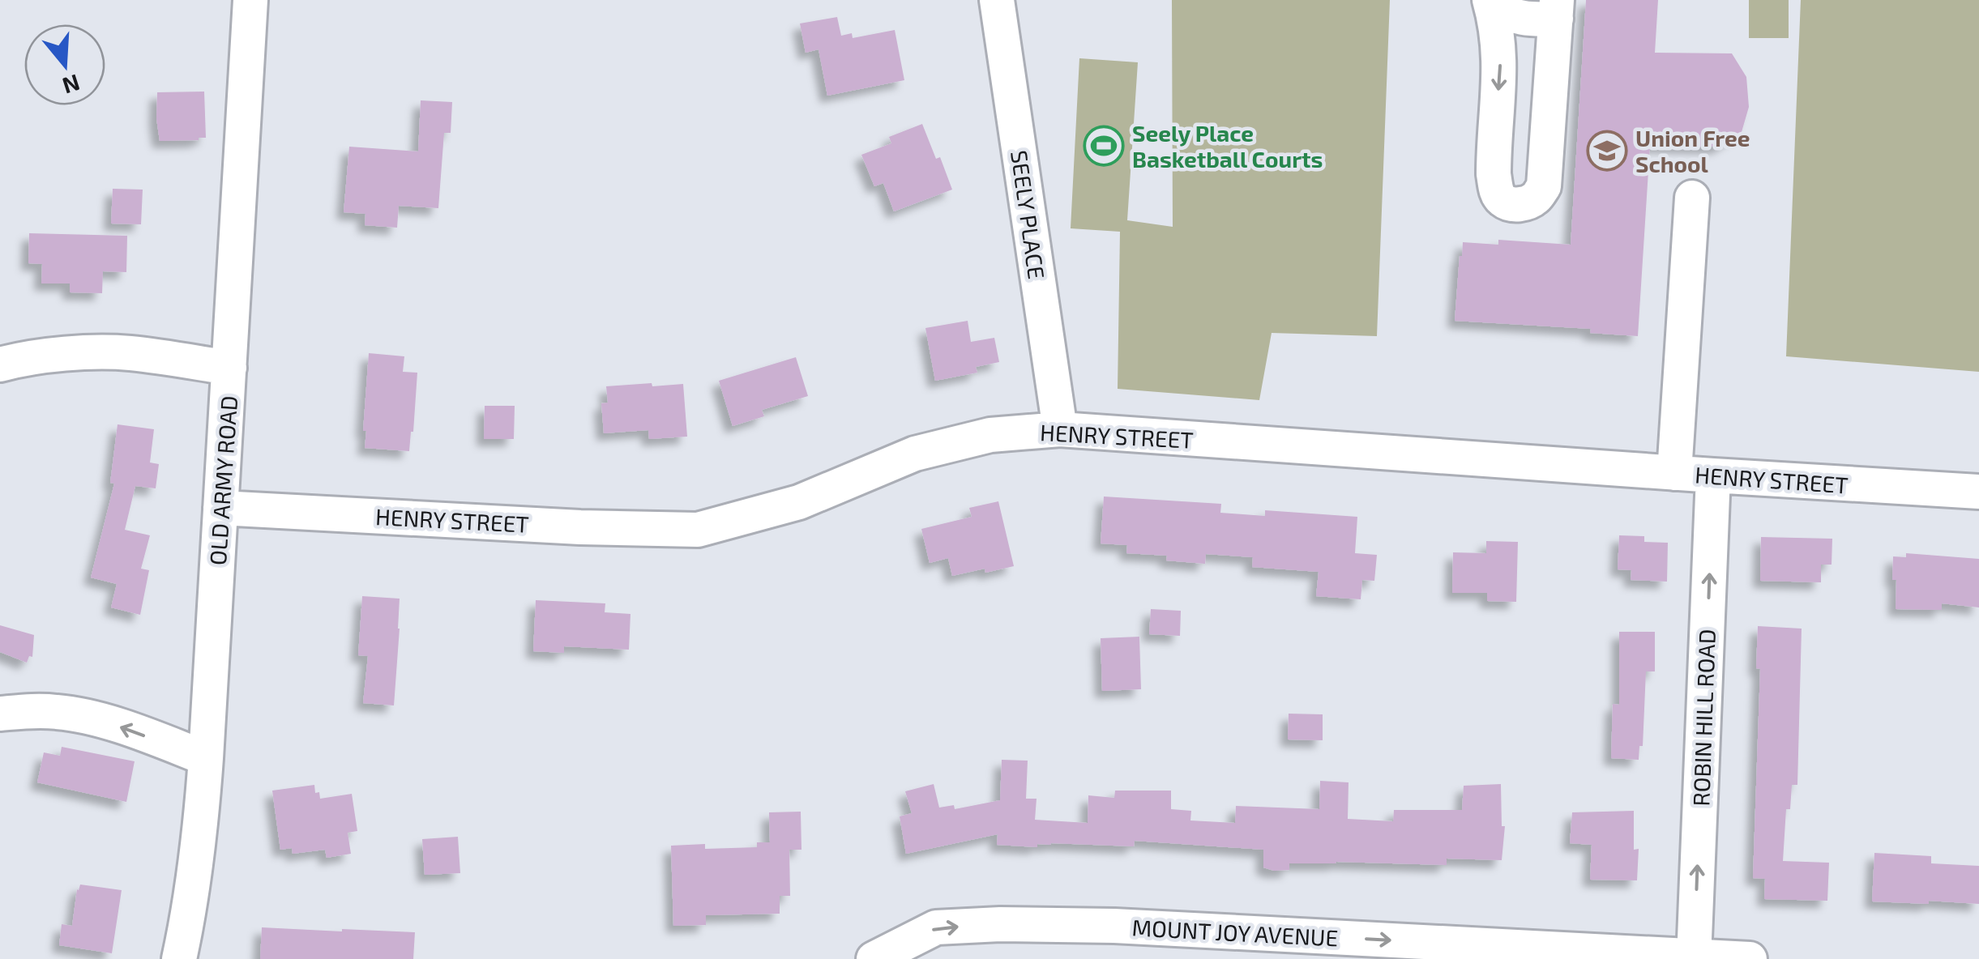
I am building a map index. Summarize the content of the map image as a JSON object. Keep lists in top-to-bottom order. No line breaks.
{"streets":{"street":["SEELY PLACE","HENRY STREET","OLD ARMY ROAD","ROBIN HILL ROAD","MOUNT JOY AVENUE"]},"crossings":[["SEELY PLACE","HENRY STREET"],["HENRY STREET","OLD ARMY ROAD"],["HENRY STREET","ROBIN HILL ROAD"],["ROBIN HILL ROAD","MOUNT JOY AVENUE"]],"one_way":["ROBIN HILL ROAD","MOUNT JOY AVENUE"],"places":{"sports":["Seely Place Basketball Courts"],"school or university":["Union Free School"]},"north":"bottom"}
